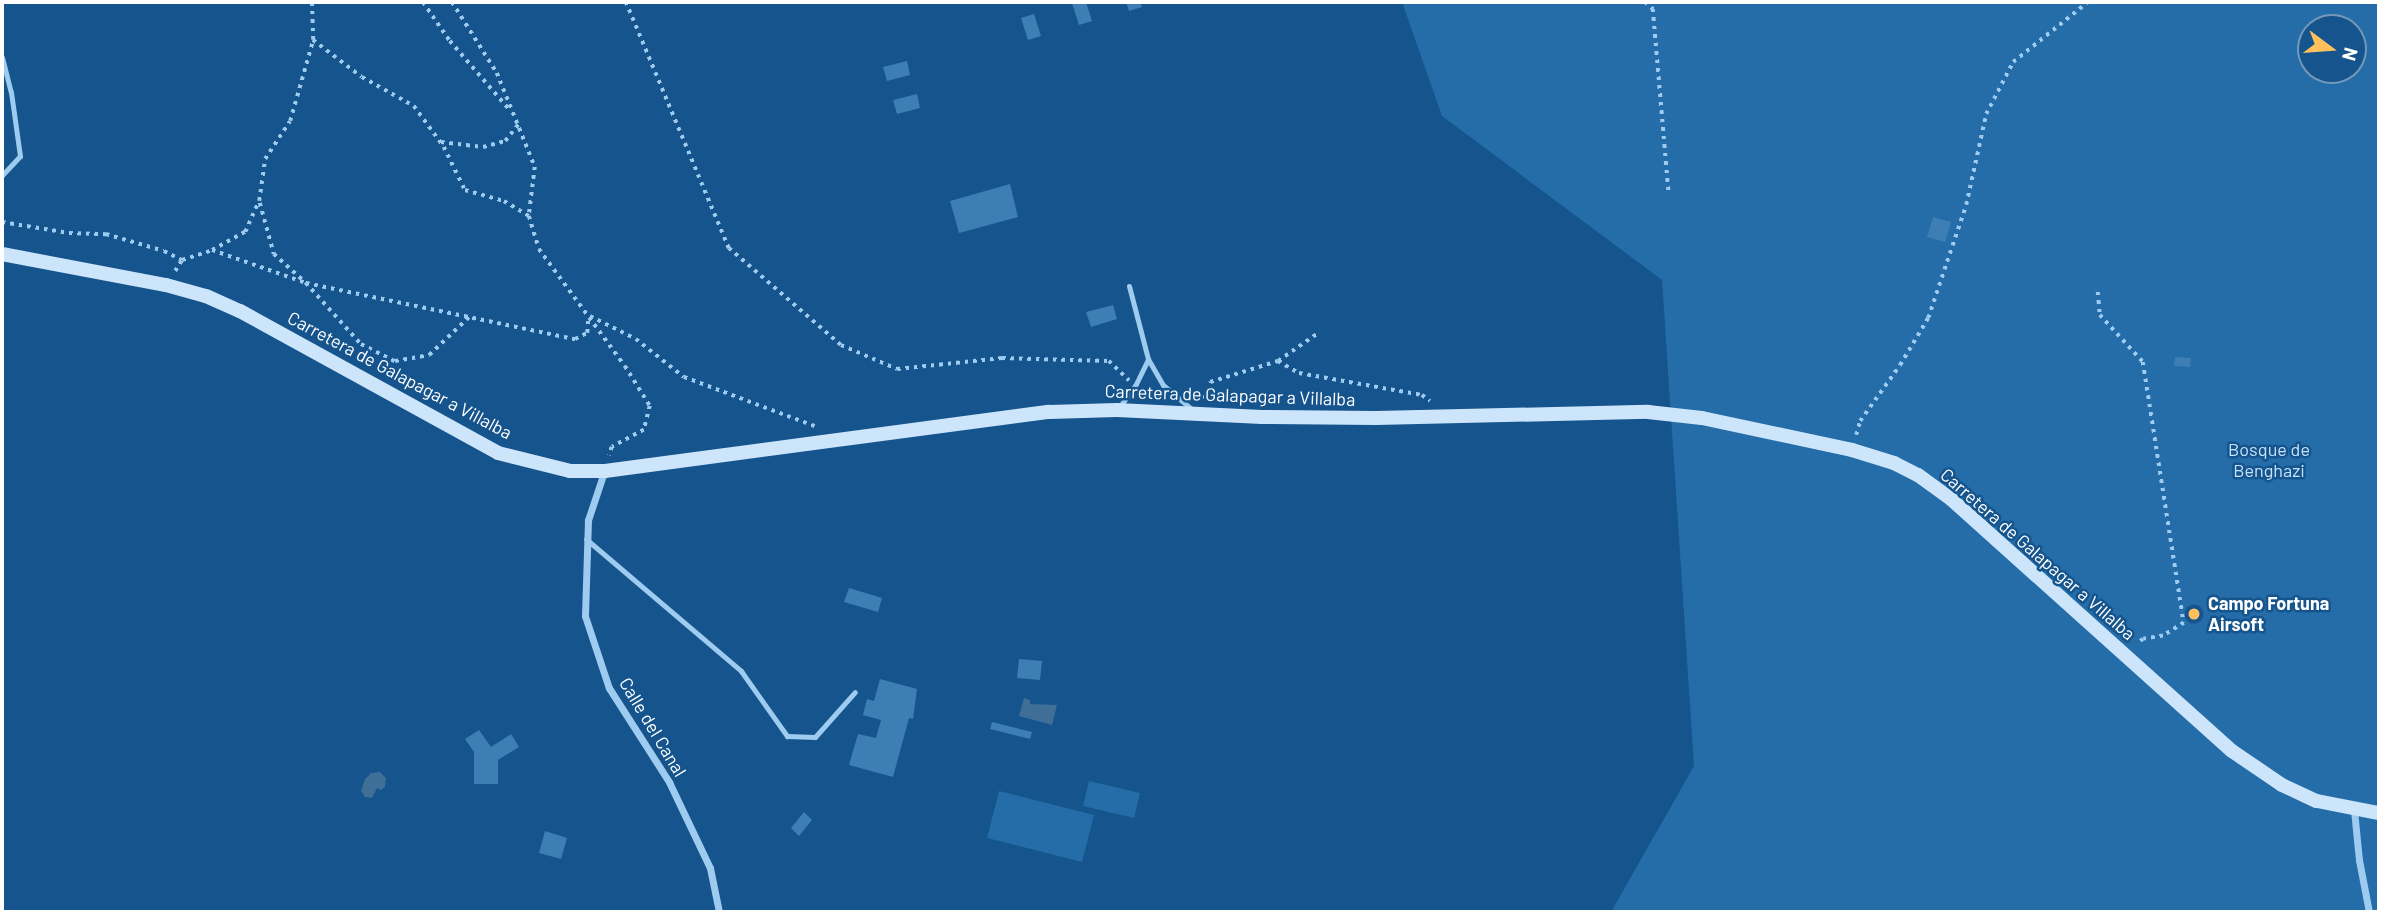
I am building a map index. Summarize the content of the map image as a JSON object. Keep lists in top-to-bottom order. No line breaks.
{"streets":{"street":["Carretera de Galapagar a Villalba","Calle del Canal"]},"crossings":[["Carretera de Galapagar a Villalba","Calle del Canal"]],"parks":["Bosque de Benghazi"],"places":["Campo Fortuna Airsoft"],"north":"right"}
